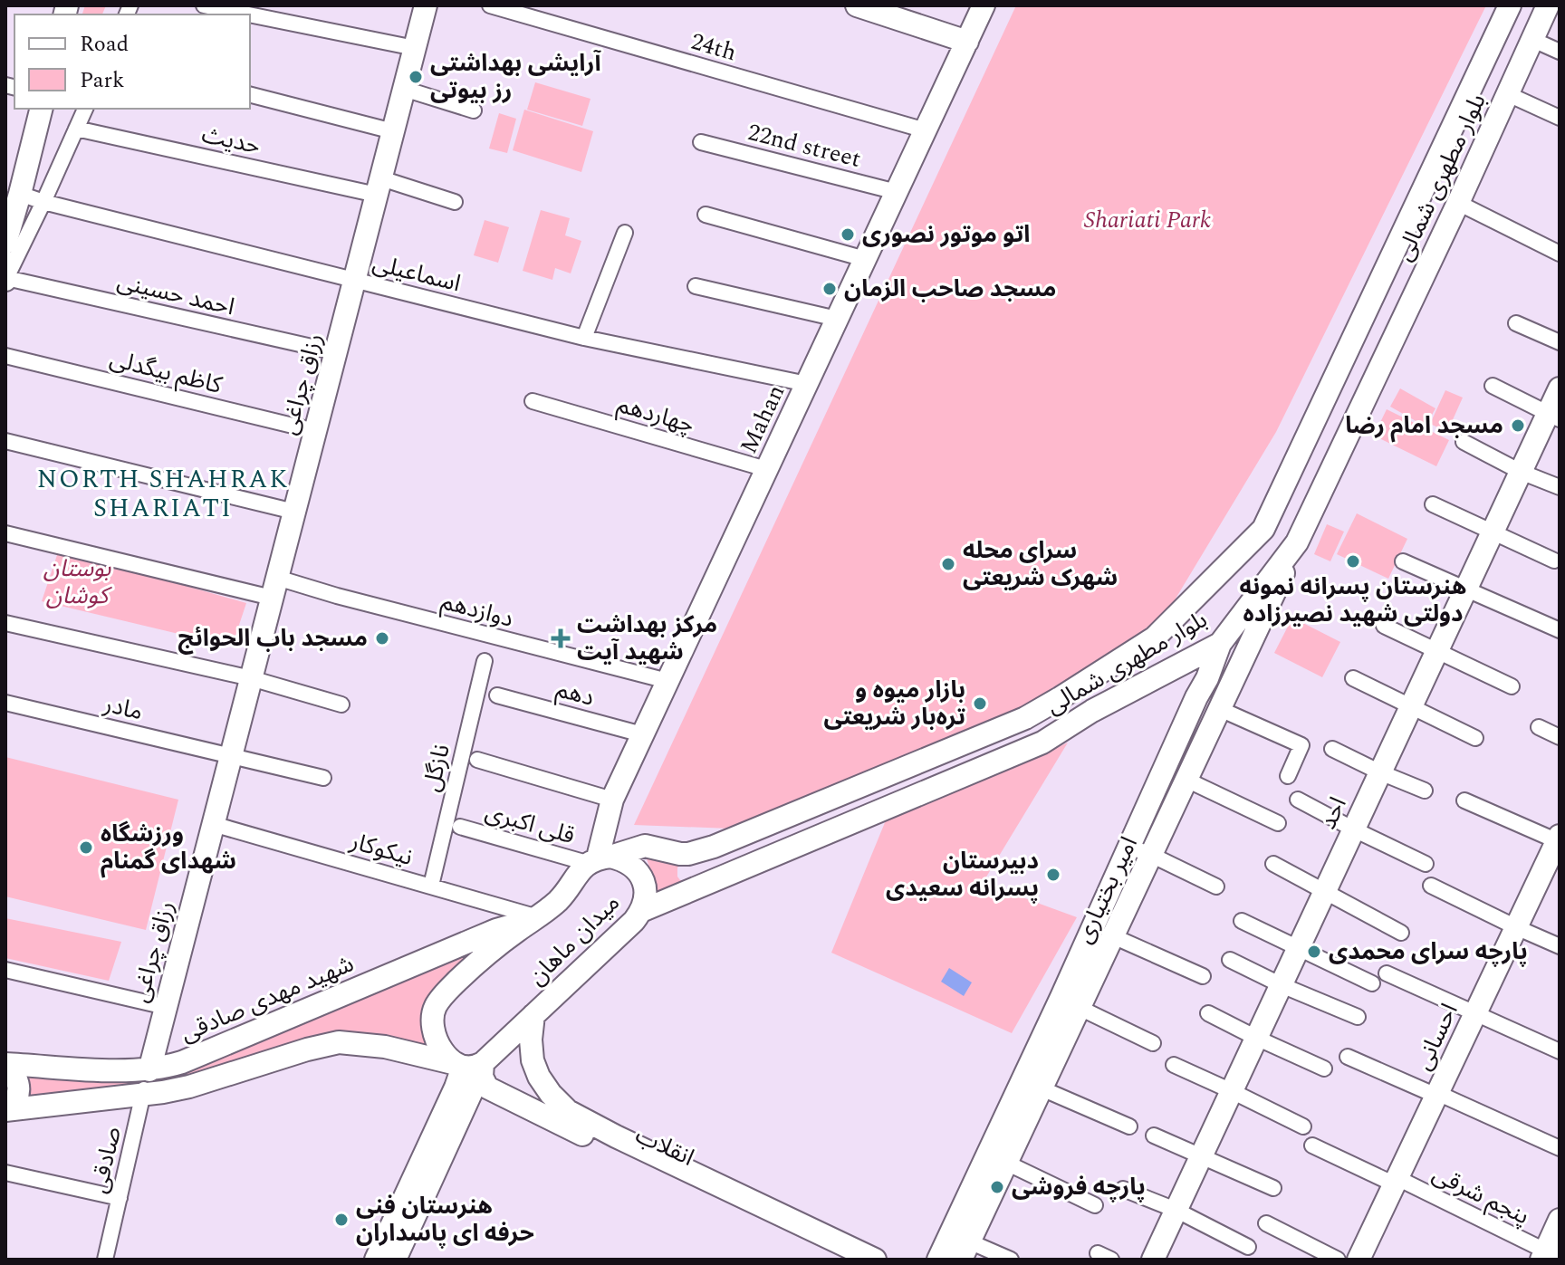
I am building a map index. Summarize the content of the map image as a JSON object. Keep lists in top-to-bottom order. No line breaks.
{"streets":{"main road":["بلوار مطهری شمالی","رزاق چراغی","Mahan","احد","امیر بختیاری","میدان ماهان","شهید مهدی صادقی","احسانی","انقلاب"],"street":["24th","حدیث","22nd street","اسماعیلی","احمد حسینی","کاظم بیگدلی","چهاردهم","دوازدهم","دهم","مادر","نازگل","قلی اکبری","نیکوکار","صادقی","پنجم شرقی"]},"crossings":[["24th","Mahan"],["حدیث","رزاق چراغی"],["22nd street","Mahan"],["بلوار مطهری شمالی","Mahan"],["بلوار مطهری شمالی","قلی اکبری"],["بلوار مطهری شمالی","امیر بختیاری"],["بلوار مطهری شمالی","میدان ماهان"],["اسماعیلی","رزاق چراغی"],["اسماعیلی","Mahan"],["احمد حسینی","رزاق چراغی"],["کاظم بیگدلی","رزاق چراغی"],["رزاق چراغی","دوازدهم"],["رزاق چراغی","مادر"],["رزاق چراغی","نیکوکار"],["رزاق چراغی","شهید مهدی صادقی"],["رزاق چراغی","صادقی"],["چهاردهم","Mahan"],["Mahan","دوازدهم"],["Mahan","دهم"],["Mahan","قلی اکبری"],["Mahan","میدان ماهان"],["نازگل","نیکوکار"],["قلی اکبری","میدان ماهان"],["نیکوکار","میدان ماهان"],["نیکوکار","شهید مهدی صادقی"],["میدان ماهان","شهید مهدی صادقی"],["میدان ماهان","انقلاب"],["شهید مهدی صادقی","صادقی"],["احسانی","پنجم شرقی"]],"districts":["NORTH SHAHRAK SHARIATI"],"parks":["Shariati Park","بوستان کوشان"],"places":{"other":["آرایشی بهداشتی رز بیوتی","اتو موتور نصوری","مسجد صاحب الزمان","مسجد امام رضا","هنرستان پسرانه نمونه دولتی شهید نصیرزاده","سرای محله شهرک شریعتی","مسجد باب الحوائج","بازار میوه و تره‌بار شریعتی","ورزشگاه شهدای گمنام","دبیرستان پسرانه سعیدی","پارچه سرای محمدی","پارچه فروشی","هنرستان فنی حرفه ای پاسداران"],"health":["مرکز بهداشت شهید آیت"]},"legend":["Road","Park"]}
